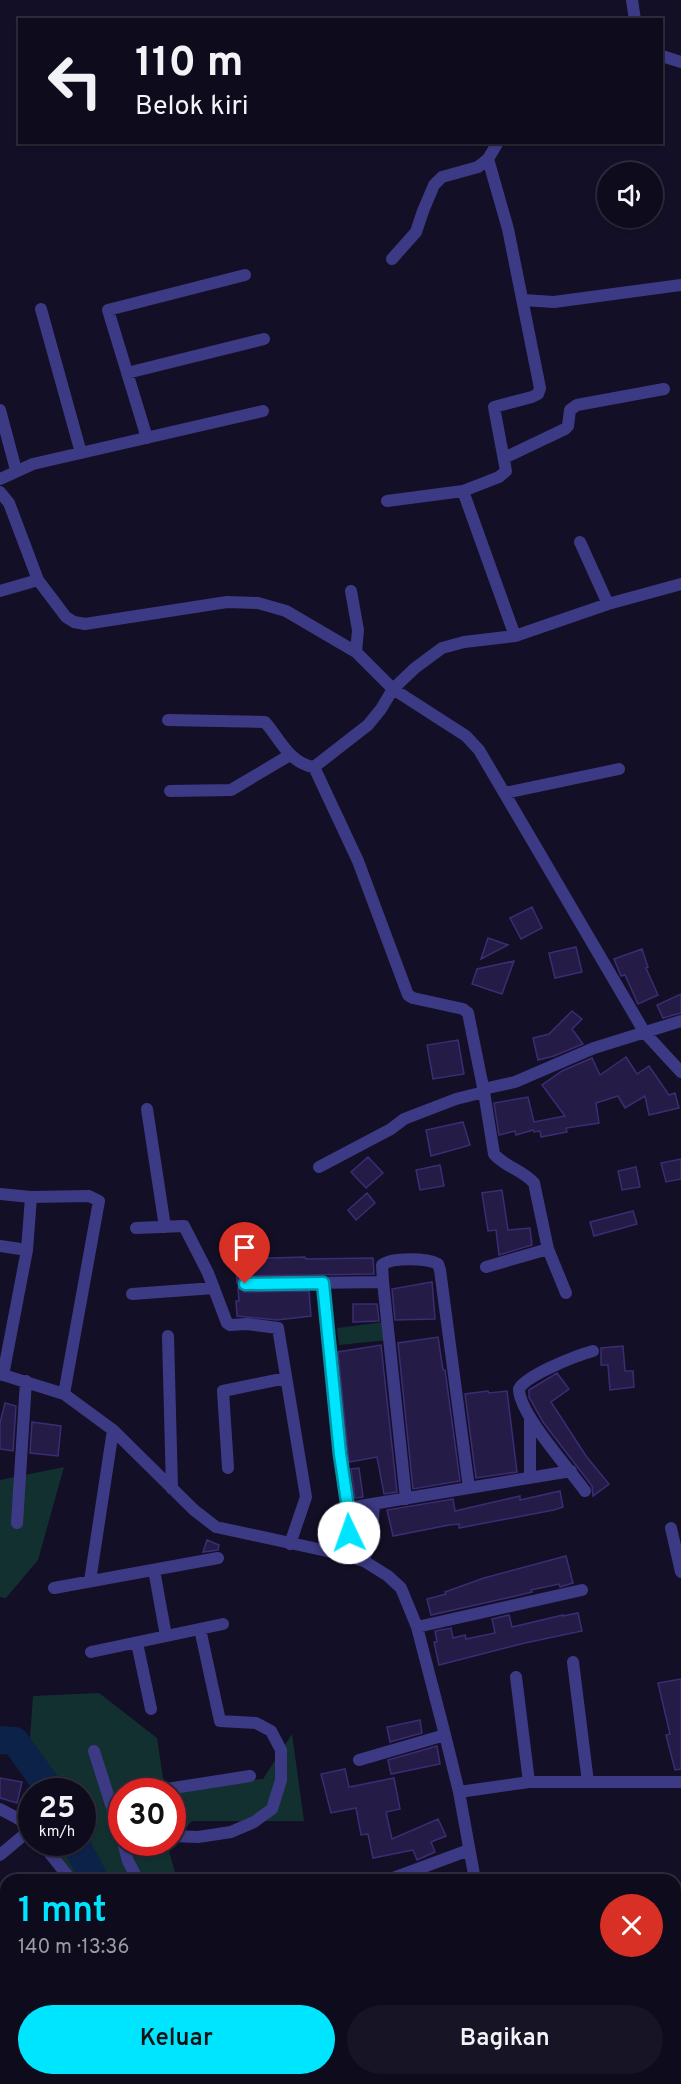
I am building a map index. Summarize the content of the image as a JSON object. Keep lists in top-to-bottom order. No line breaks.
{"page":{"turn":["110 m","Belok kiri"],"speed":"25 km/h","limit":"30","heading":["1 mnt","140 m · 13:36"],"buttons":["Keluar","Bagikan"]}}
